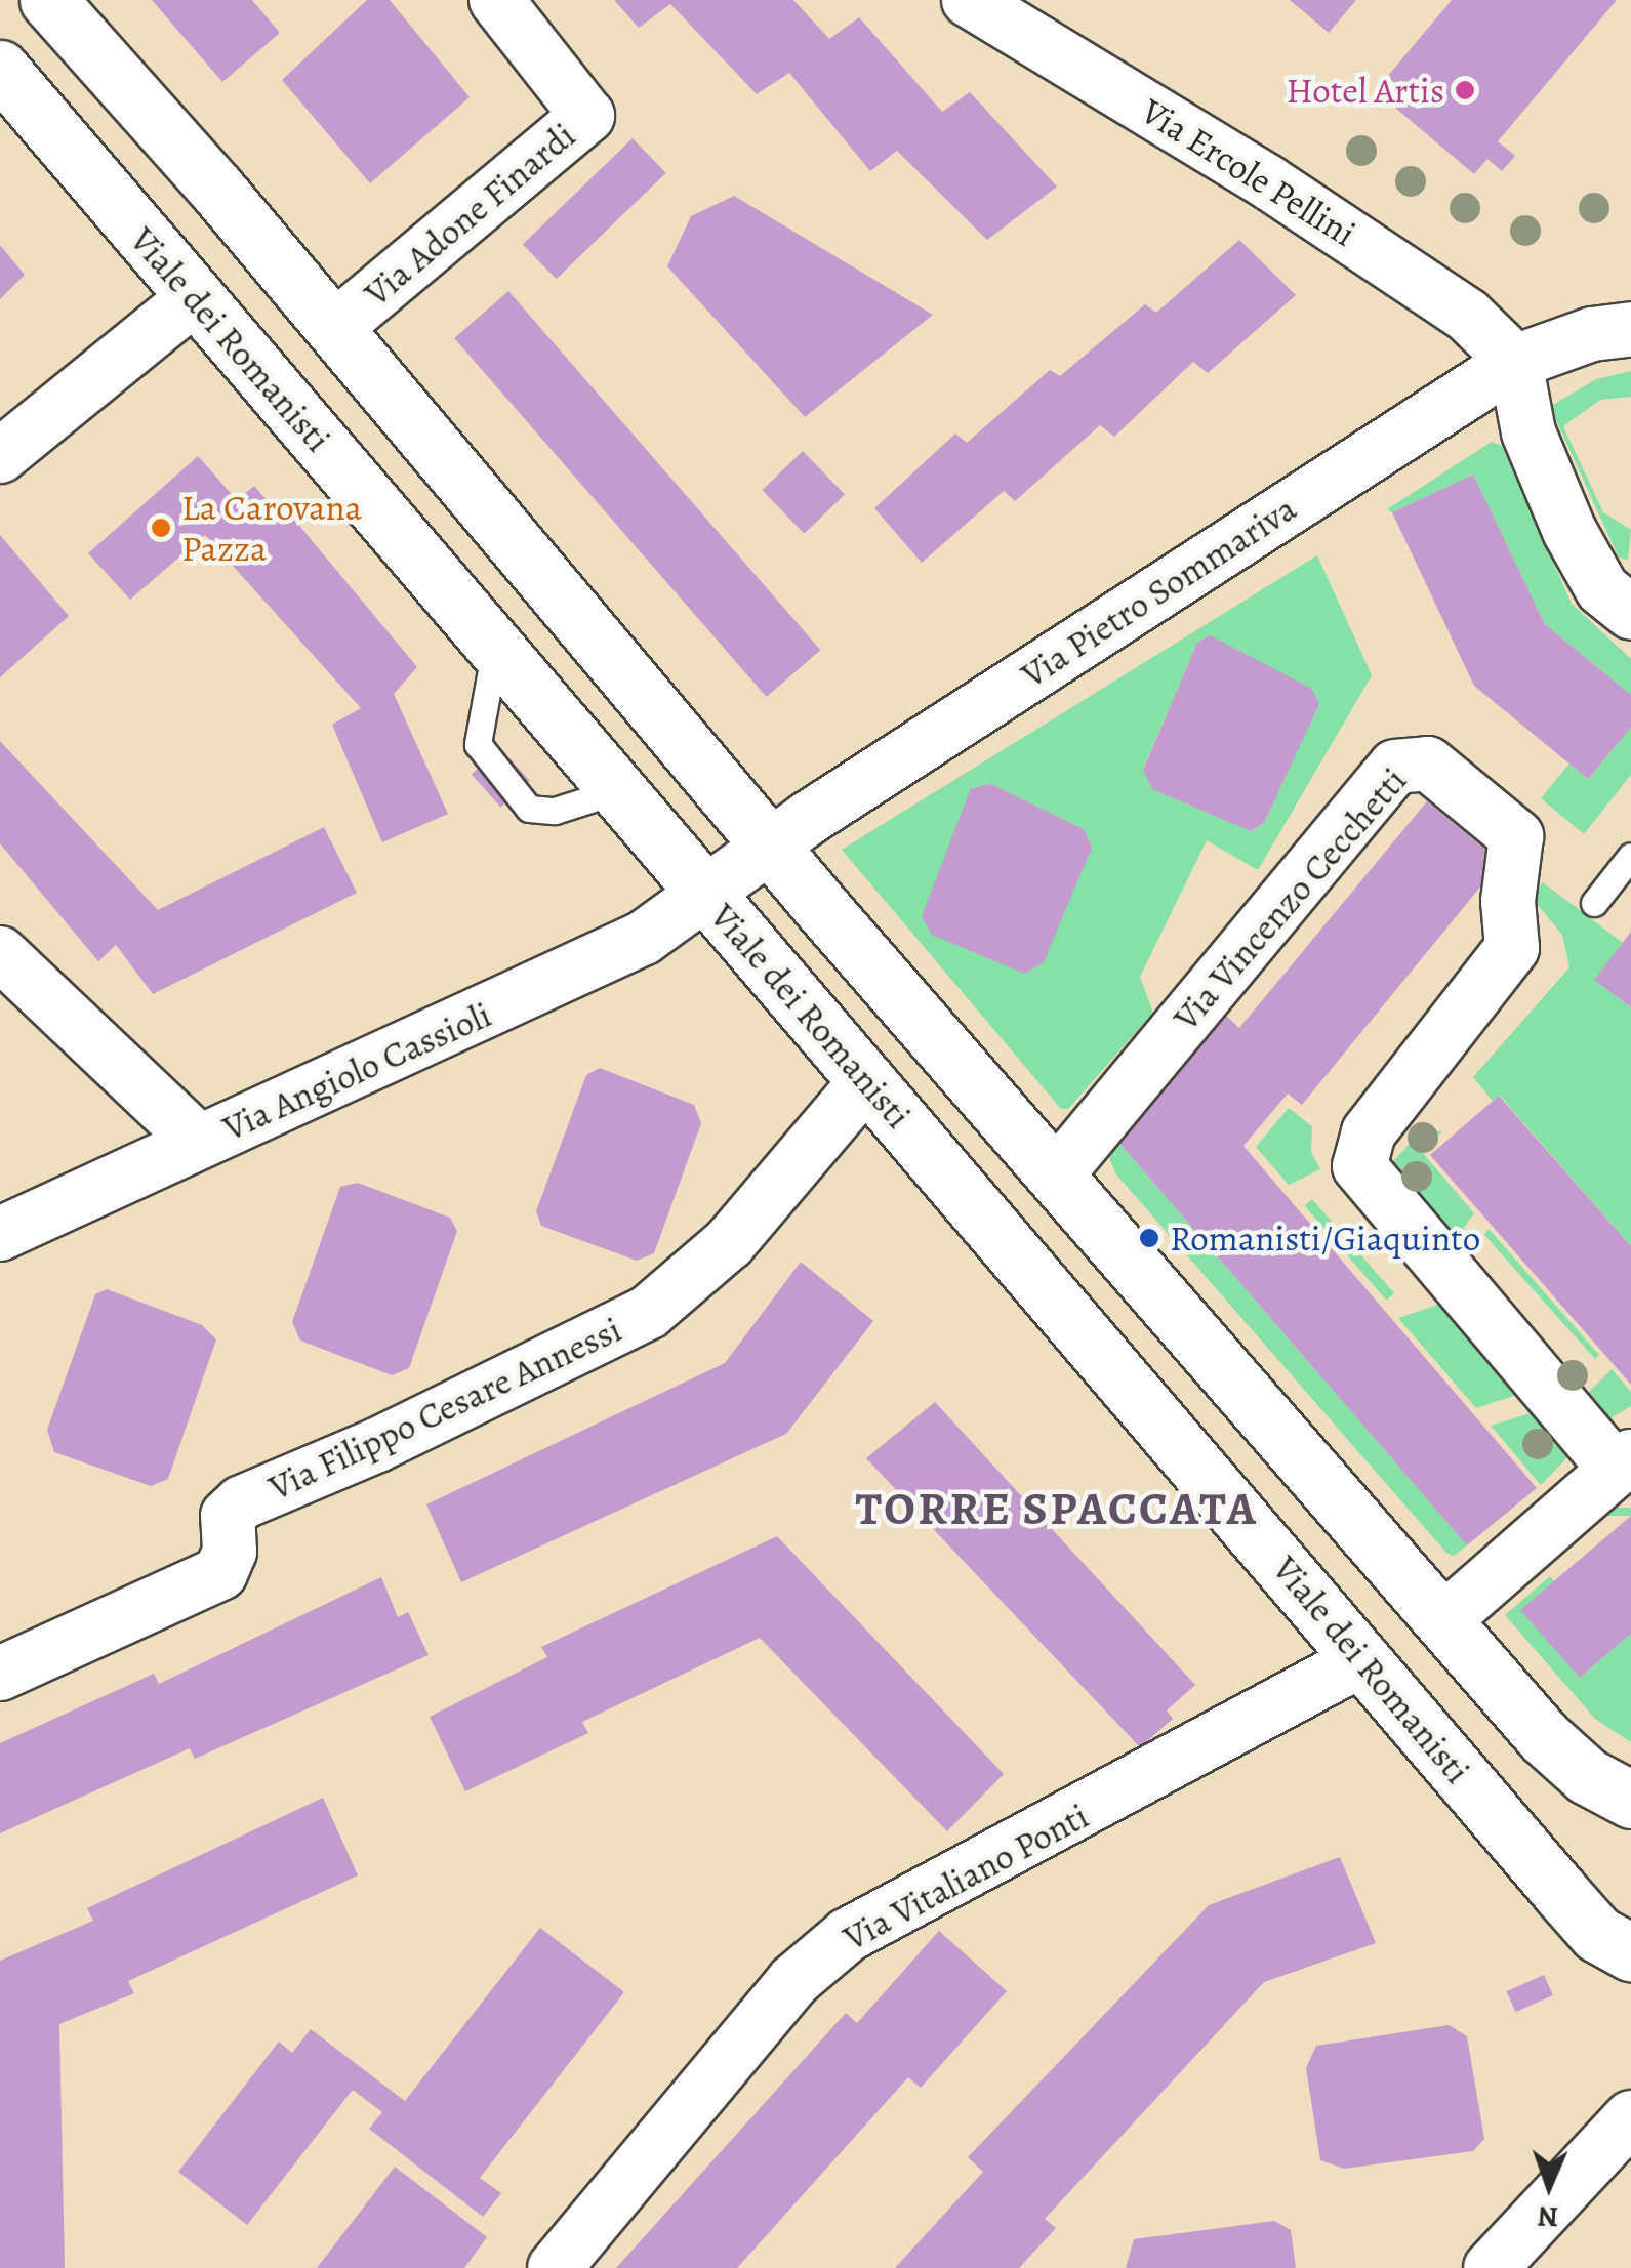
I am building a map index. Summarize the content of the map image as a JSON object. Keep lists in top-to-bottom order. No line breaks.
{"streets":{"street":["Via Ercole Pellini","Via Adone Finardi","Viale dei Romanisti","Via Pietro Sommariva","Via Vincenzo Cecchetti","Via Angiolo Cassioli","Via Filippo Cesare Annessi","Via Vitaliano Ponti"]},"crossings":[["Via Ercole Pellini","Via Pietro Sommariva"],["Viale dei Romanisti","Via Pietro Sommariva"],["Viale dei Romanisti","Via Angiolo Cassioli"],["Viale dei Romanisti","Via Filippo Cesare Annessi"],["Viale dei Romanisti","Via Vitaliano Ponti"],["Via Pietro Sommariva","Via Angiolo Cassioli"]],"districts":["TORRE SPACCATA"],"places":["Hotel Artis","La Carovana Pazza","Romanisti/Giaquinto"],"north":"bottom"}
